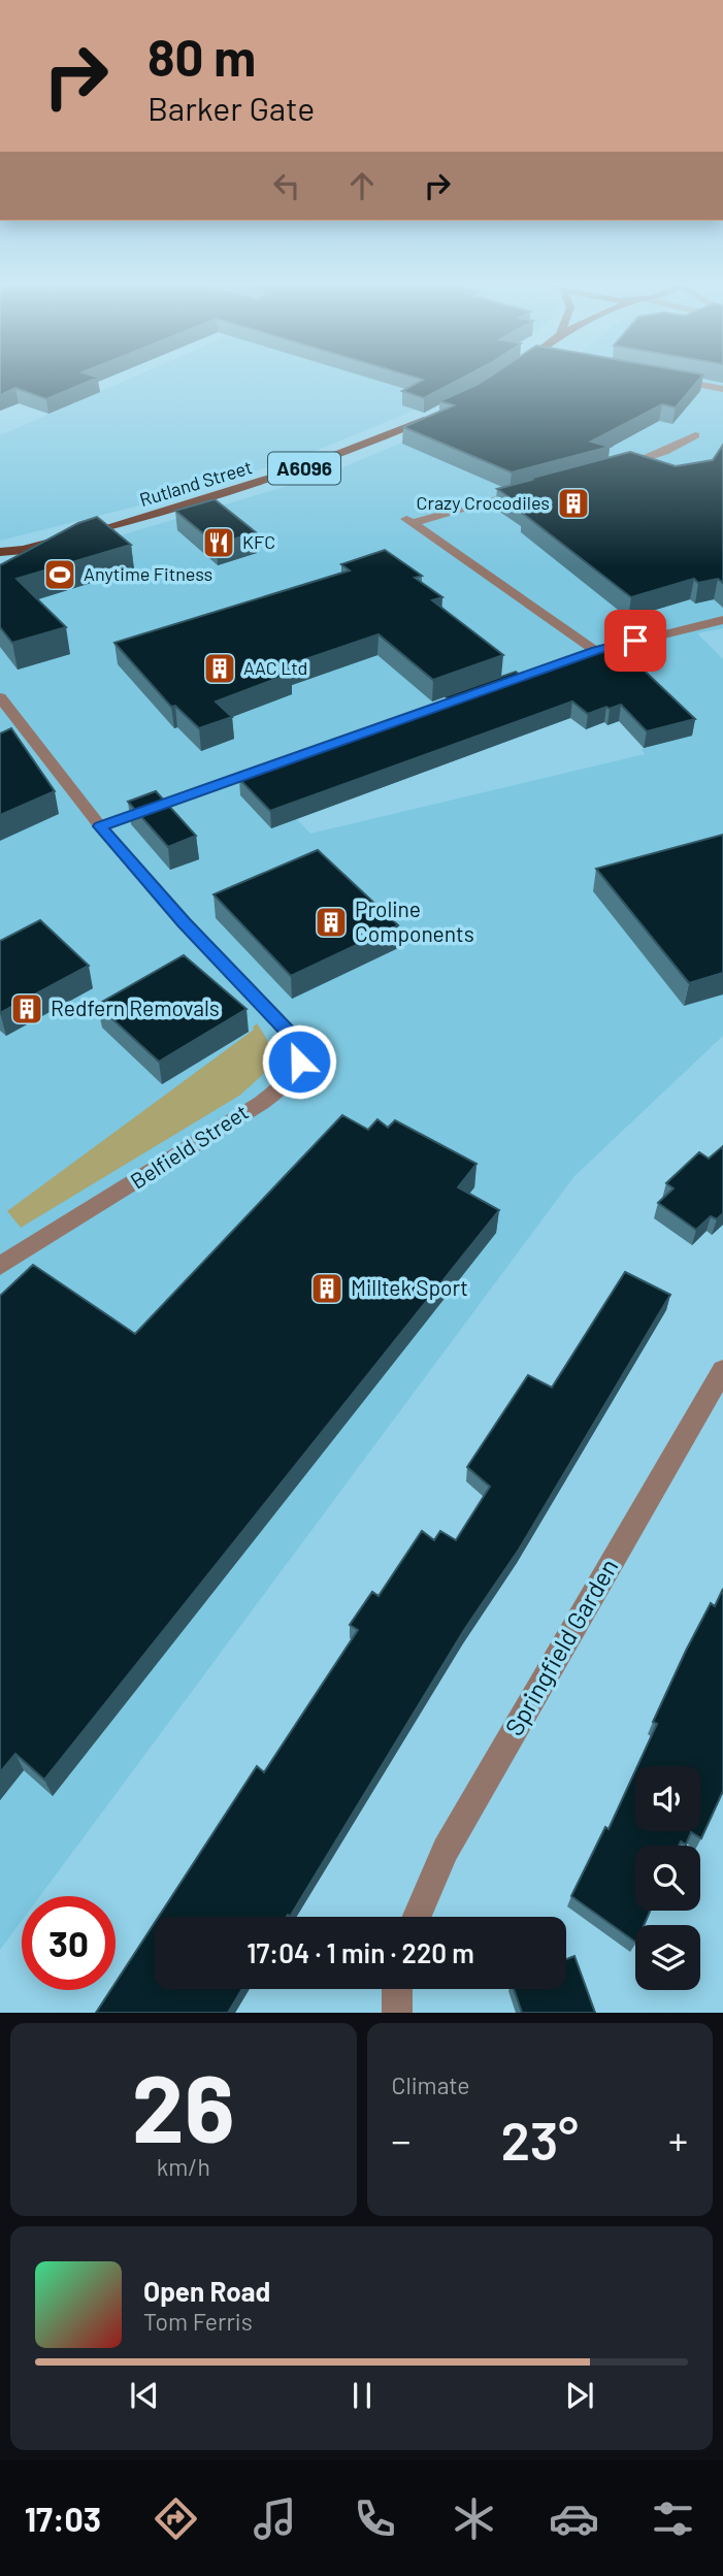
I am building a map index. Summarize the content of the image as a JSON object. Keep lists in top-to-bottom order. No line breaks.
{"streets":{"main road":["A6096","Rutland Street"],"street":["Belfield Street","Springfield Garden"]},"places":{"building":["Crazy Crocodiles","AAC Ltd","Proline Components","Redfern Removals","Milltek Sport"],"restaurant":["KFC"],"sports":["Anytime Fitness"]},"page":{"turn":["80 m","Barker Gate"],"limit":"30","trip":"17:04 · 1 min · 220 m","tile":[["26","km/h"],"Climate"],"heat":["−","23°","+"],"song":["Open Road","Tom Ferris"],"tabs":"17:03"}}
